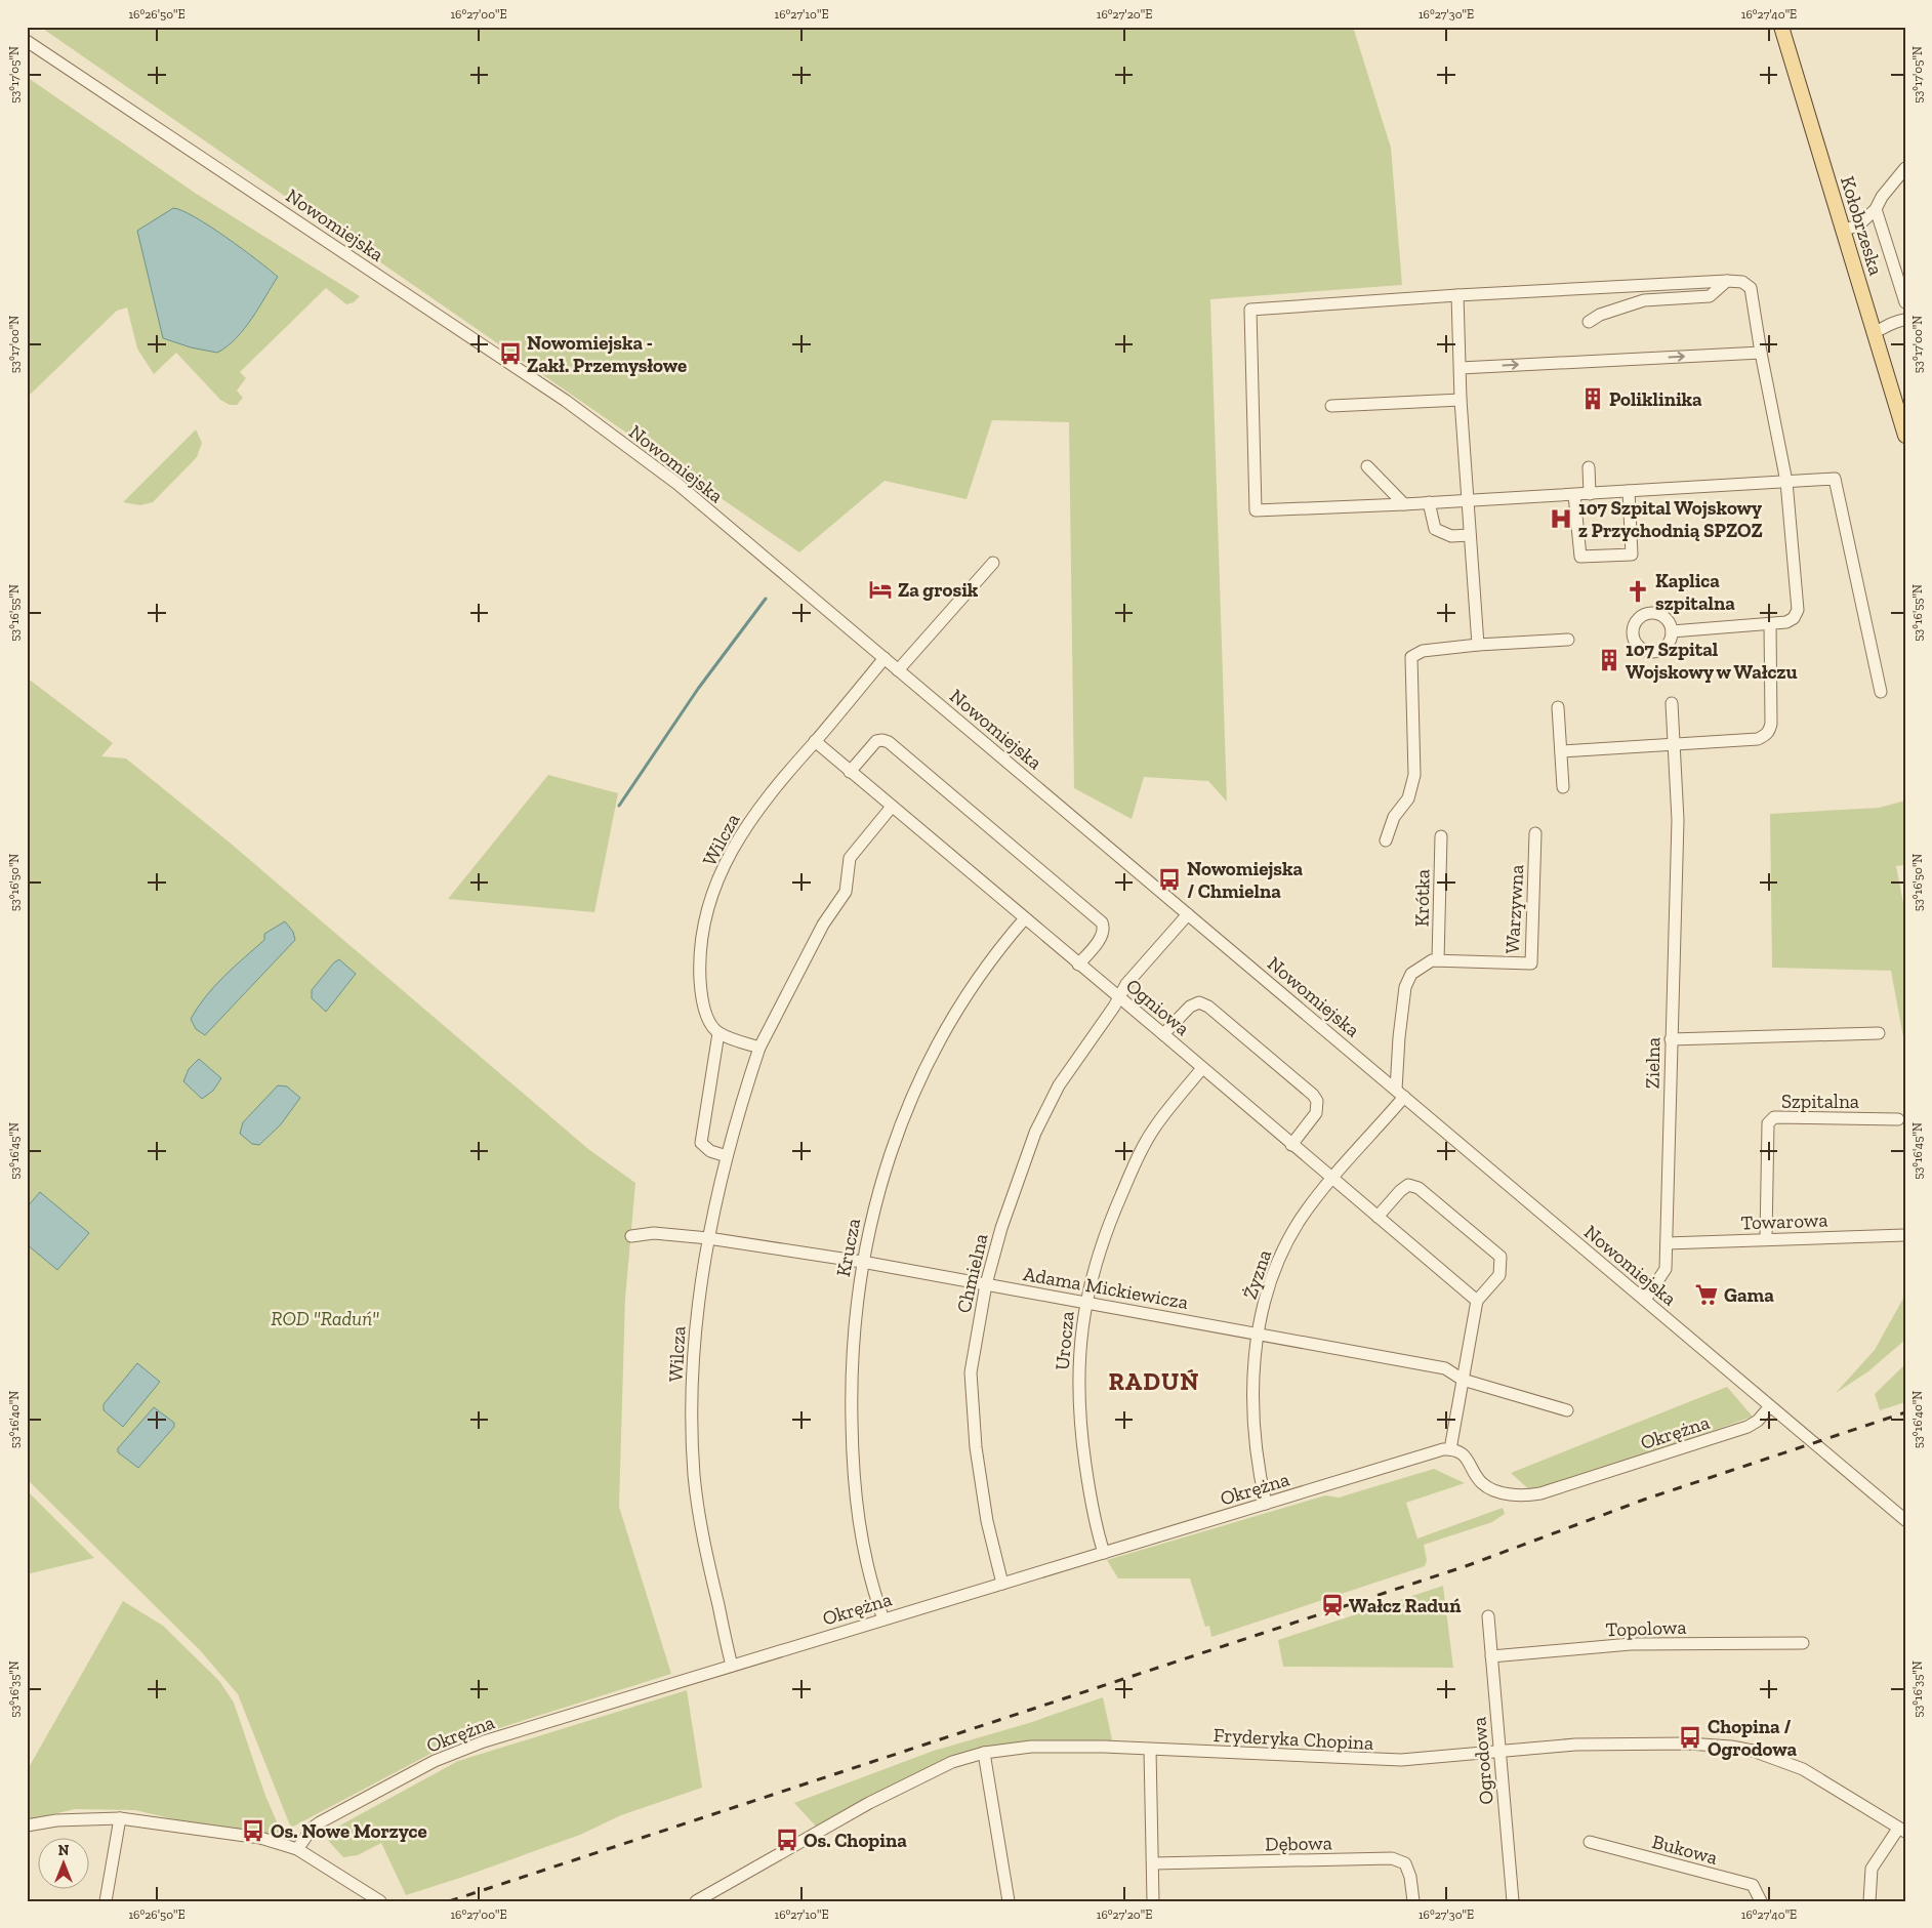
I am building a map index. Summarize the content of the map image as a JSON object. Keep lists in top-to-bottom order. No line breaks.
{"streets":{"main road":["Kołobrzeska"],"street":["Nowomiejska","Wilcza","Krótka","Warzywna","Ogniowa","Zielna","Szpitalna","Towarowa","Krucza","Chmielna","Żyzna","Adama Mickiewicza","Urocza","Okrężna","Topolowa","Fryderyka Chopina","Ogrodowa","Dębowa","Bukowa"]},"crossings":[["Nowomiejska","Wilcza"],["Nowomiejska","Warzywna"],["Nowomiejska","Zielna"],["Nowomiejska","Chmielna"],["Nowomiejska","Żyzna"],["Nowomiejska","Okrężna"],["Wilcza","Ogniowa"],["Wilcza","Adama Mickiewicza"],["Wilcza","Okrężna"],["Krótka","Warzywna"],["Warzywna","Żyzna"],["Ogniowa","Krucza"],["Ogniowa","Chmielna"],["Ogniowa","Żyzna"],["Ogniowa","Urocza"],["Zielna","Towarowa"],["Szpitalna","Towarowa"],["Krucza","Adama Mickiewicza"],["Krucza","Okrężna"],["Chmielna","Adama Mickiewicza"],["Chmielna","Okrężna"],["Żyzna","Adama Mickiewicza"],["Żyzna","Okrężna"],["Adama Mickiewicza","Urocza"],["Urocza","Okrężna"],["Topolowa","Ogrodowa"],["Fryderyka Chopina","Ogrodowa"]],"districts":["RADUŃ"],"parks":["ROD \"Raduń\""],"places":{"bus stop":["Nowomiejska - Zakł. Przemysłowe","Nowomiejska / Chmielna","Chopina / Ogrodowa","Os. Nowe Morzyce","Os. Chopina"],"building":["Poliklinika","107 Szpital Wojskowy w Wałczu"],"hospital":["107 Szpital Wojskowy z Przychodnią SPZOZ"],"hotel":["Za grosik"],"church":["Kaplica szpitalna"],"supermarket":["Gama"],"station":["Wałcz Raduń"]},"north":"top","coordinates":["16°26'50\"E","16°27'00\"E","16°27'10\"E","16°27'20\"E","16°27'30\"E","16°27'40\"E","53°17'05\"N","53°17'00\"N","53°16'55\"N","53°16'50\"N","53°16'45\"N","53°16'40\"N","53°16'35\"N"]}
